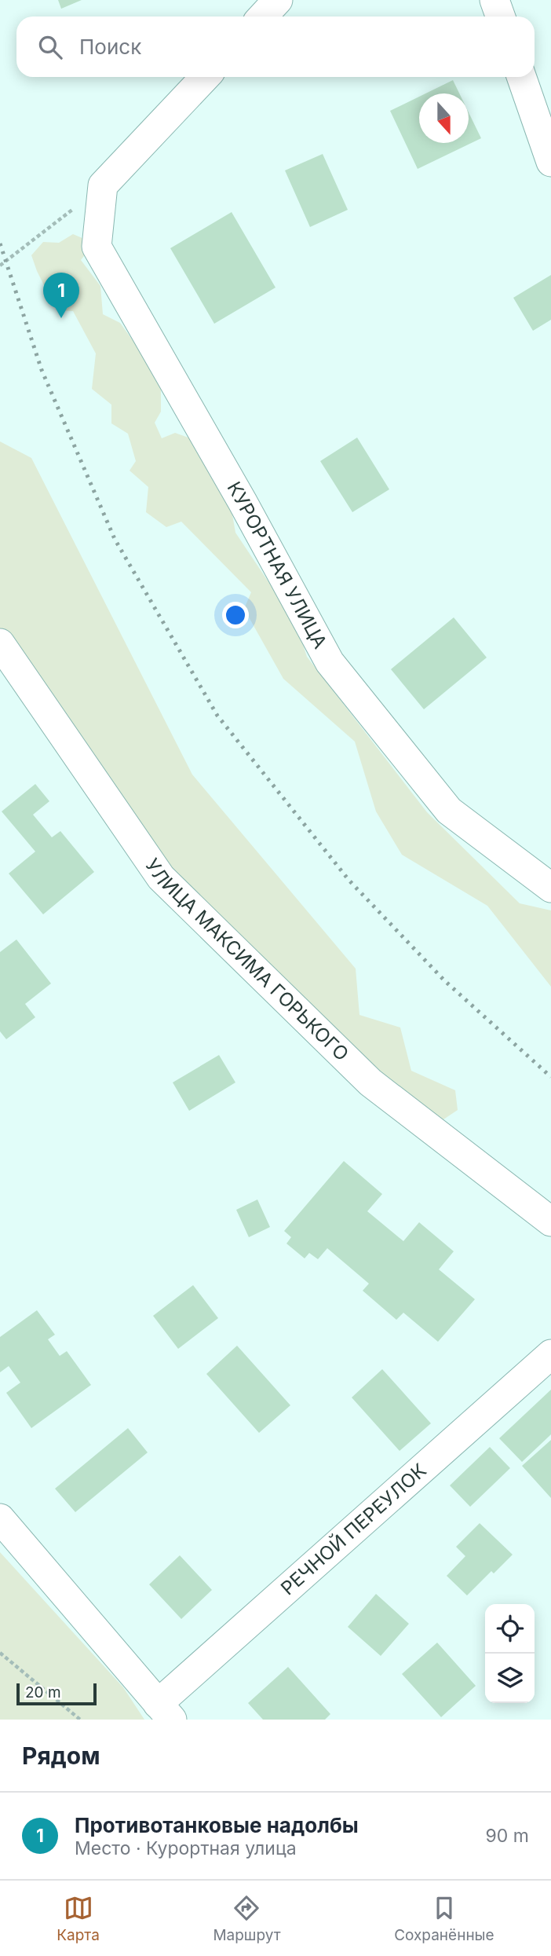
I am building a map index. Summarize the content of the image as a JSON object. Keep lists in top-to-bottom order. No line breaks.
{"streets":{"street":["КУРОРТНАЯ УЛИЦА","УЛИЦА МАКСИМА ГОРЬКОГО","РЕЧНОЙ ПЕРЕУЛОК"]},"scale_bar":"20 m","north":"bottom","page":{"search":"Поиск","pins":"1","scale":"20 m","heading":"Рядом","list":[{"mark":"1","name":"Противотанковые надолбы","note":"Место · Курортная улица","value":"90 m"}],"nav":["Карта","Маршрут","Сохранённые"]}}
